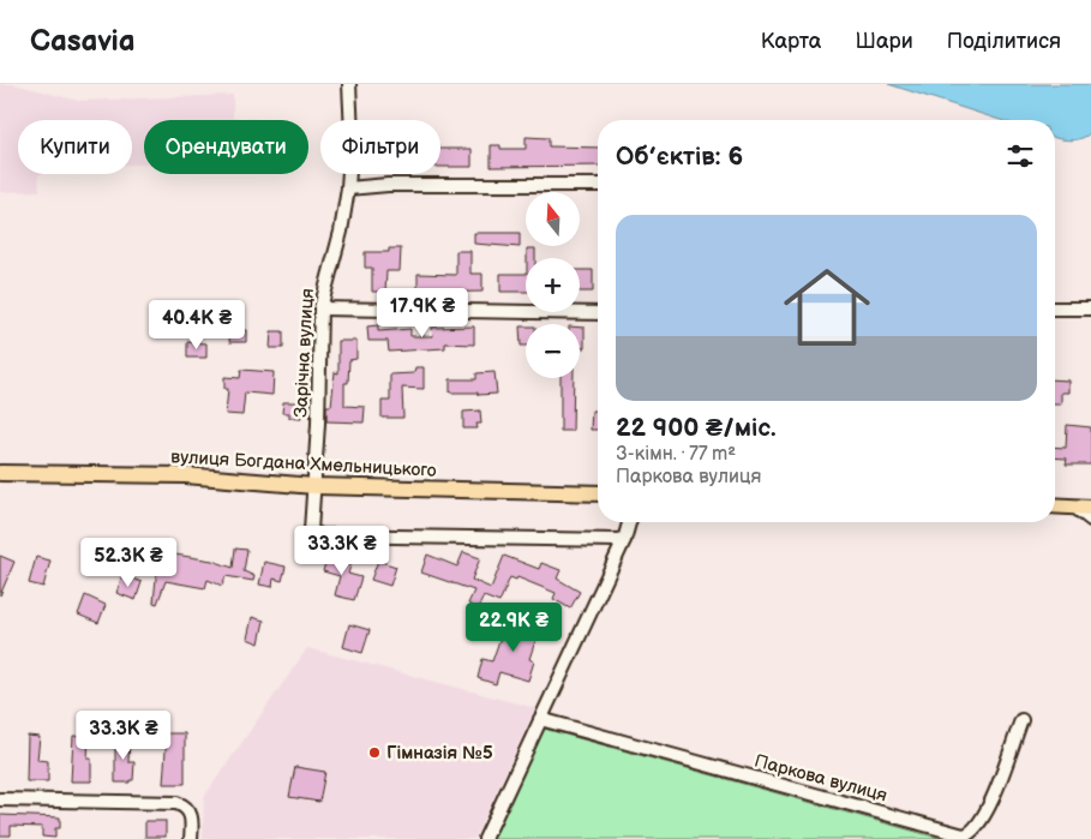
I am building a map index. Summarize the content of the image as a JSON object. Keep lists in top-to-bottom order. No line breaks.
{"streets":{"main road":["вулиця Богдана Хмельницького"],"street":["Зарічна вулиця","Паркова вулиця"]},"crossings":[["Зарічна вулиця","вулиця Богдана Хмельницького"]],"places":["Гімназія №5"],"north":"top","page":{"header":"Casavia","nav":["Карта","Шари","Поділитися"],"chip":["Купити","Орендувати","Фільтри"],"heading":"Об’єктів: 6","map_buttons":["+","−"],"list":[{"name":"22 900 ₴/міс.","note":"3-кімн. · 77 m² · Паркова вулиця"}],"price":["17.9K ₴","40.4K ₴","33.3K ₴","52.3K ₴","22.9K ₴","33.3K ₴"]}}
